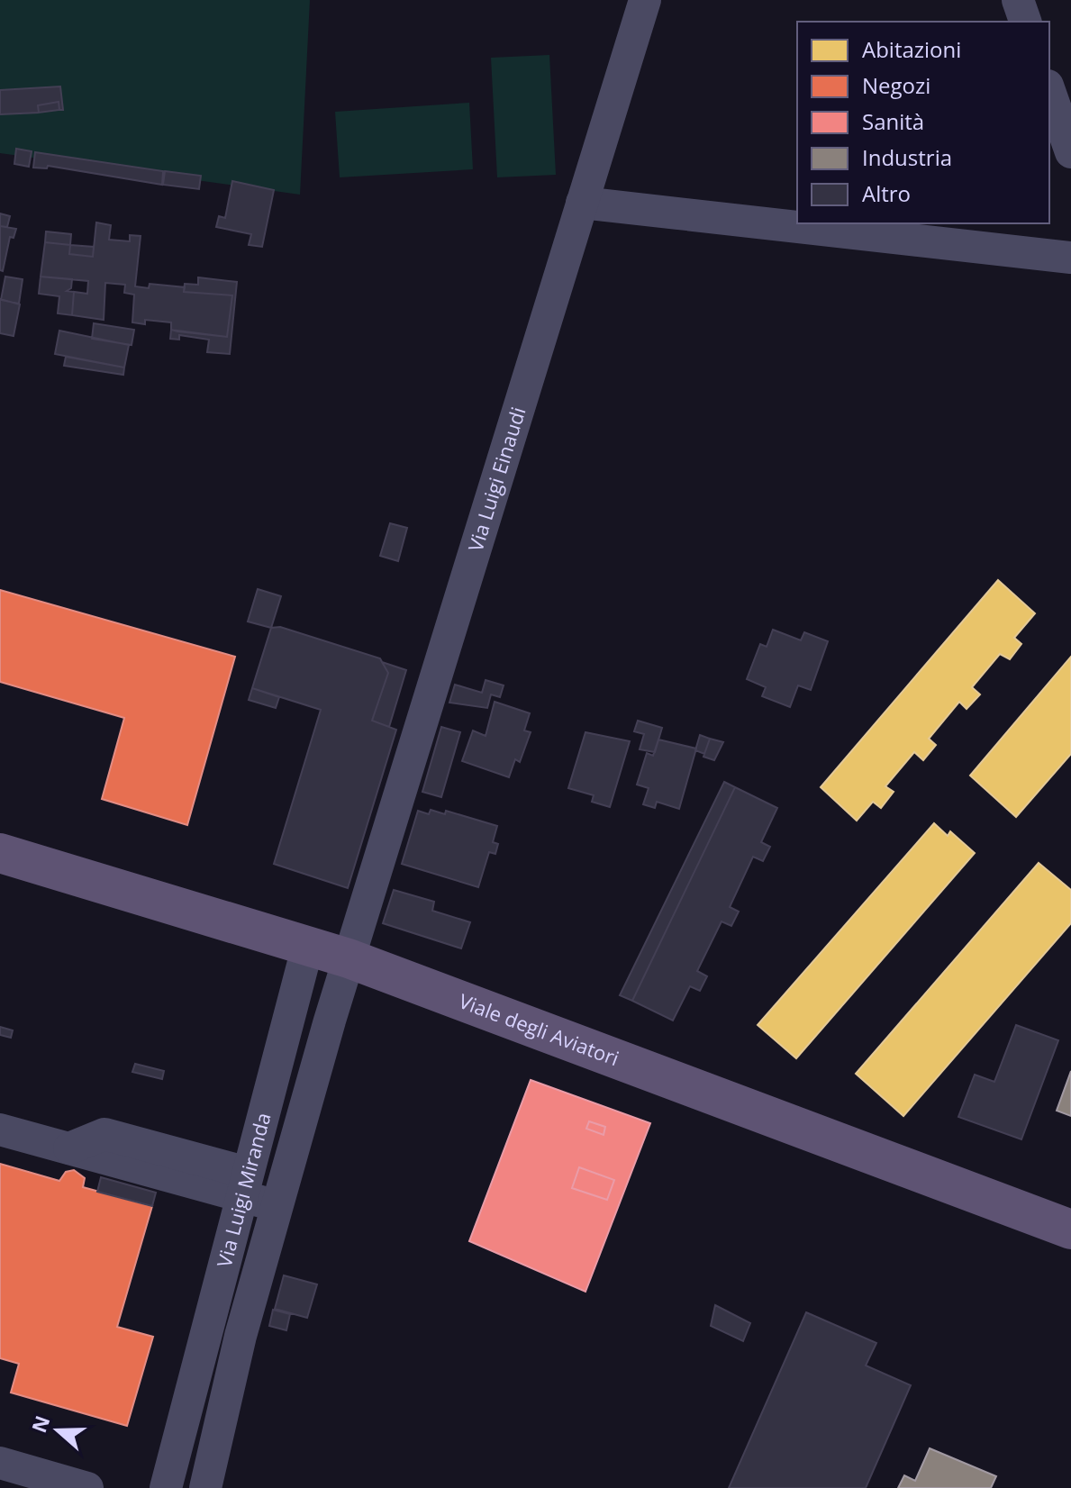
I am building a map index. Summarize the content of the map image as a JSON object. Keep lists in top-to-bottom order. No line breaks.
{"streets":{"main road":["Viale degli Aviatori"],"street":["Via Luigi Einaudi","Via Luigi Miranda"]},"crossings":[["Via Luigi Einaudi","Viale degli Aviatori"],["Via Luigi Einaudi","Via Luigi Miranda"],["Viale degli Aviatori","Via Luigi Miranda"]],"legend":["Abitazioni","Negozi","Sanità","Industria","Altro"],"north":"left"}
